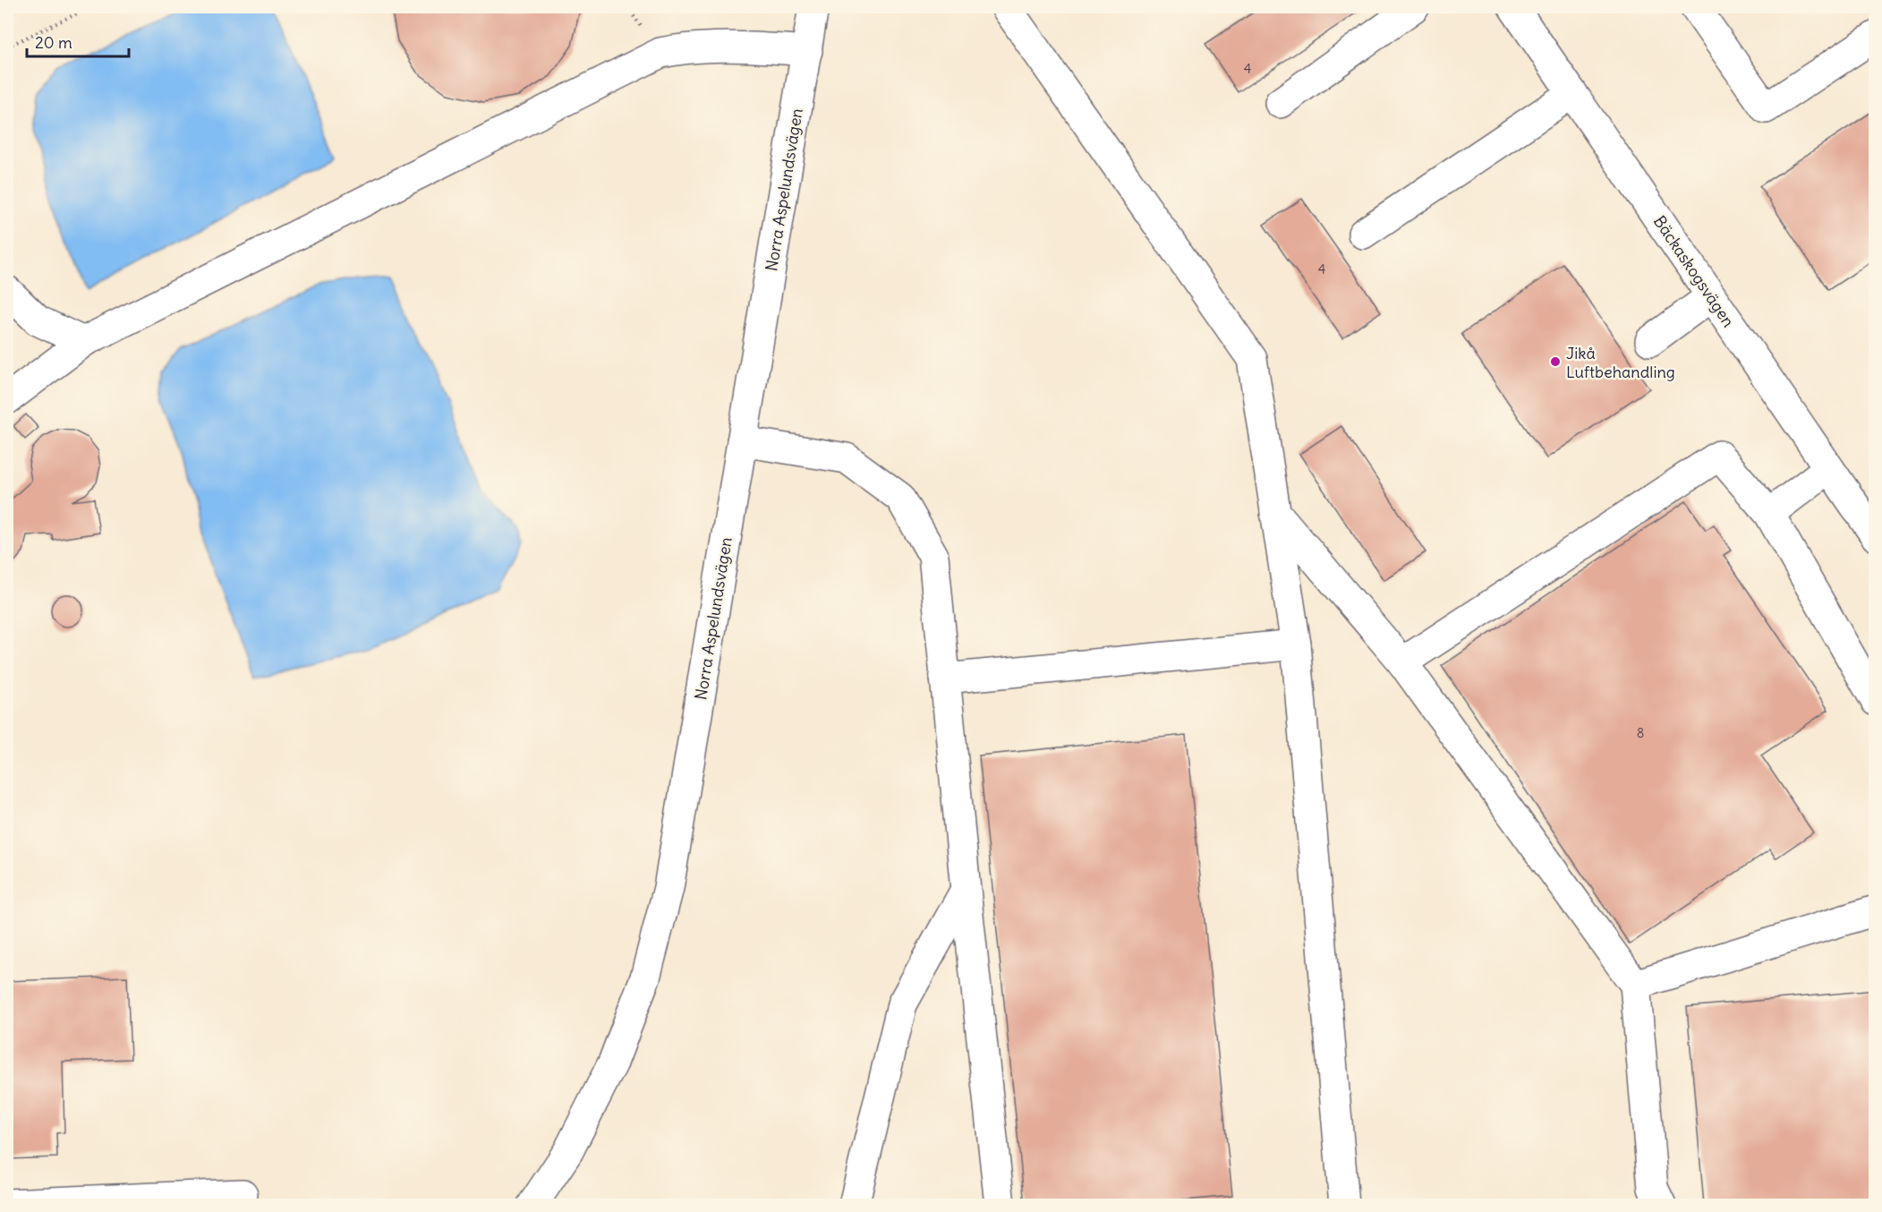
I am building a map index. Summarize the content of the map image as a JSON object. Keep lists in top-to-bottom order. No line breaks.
{"streets":{"street":["Norra Aspelundsvägen","Bäckaskogsvägen"]},"places":["Jikå Luftbehandling"],"house_numbers":["4","4","8"],"scale_bar":"20 m"}
